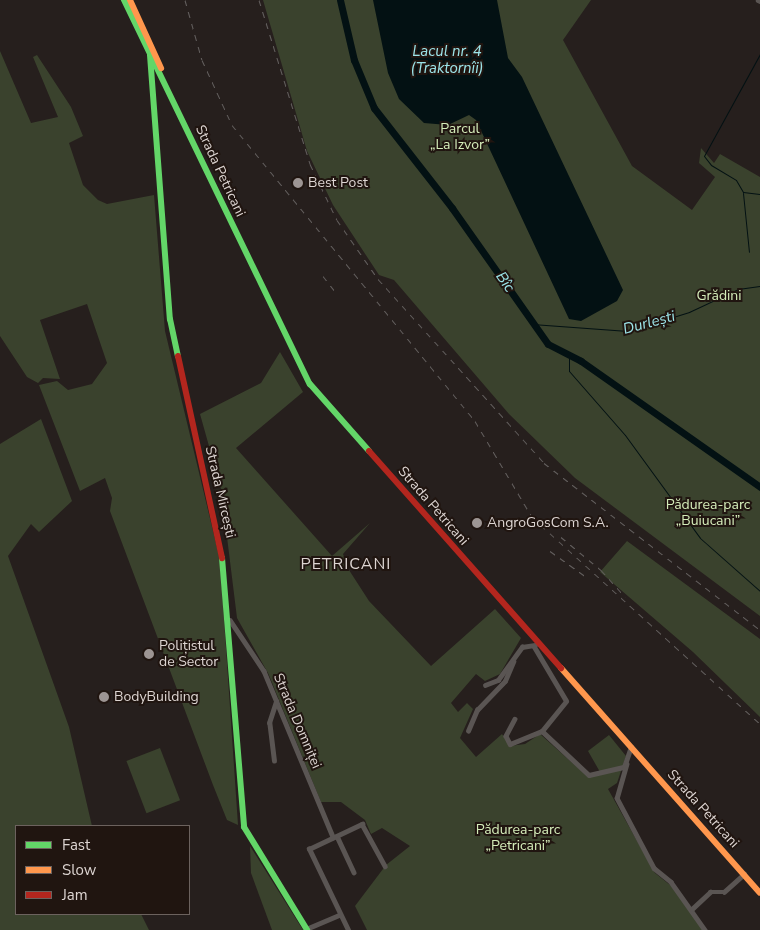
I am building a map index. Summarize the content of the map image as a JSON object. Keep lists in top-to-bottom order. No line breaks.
{"streets":{"main road":["Strada Petricani","Strada Mircești"],"street":["Strada Domniței"]},"crossings":[["Strada Petricani","Strada Mircești"],["Strada Mircești","Strada Domniței"]],"districts":["PETRICANI"],"water":["Lacul nr. 4 (Traktornîi)","Bîc","Durlești"],"parks":["Parcul „La Izvor”","Grădini","Pădurea-parc „Buiucani”","Pădurea-parc „Petricani”"],"places":["Best Post","AngroGosCom S.A.","Polițistul de Sector","BodyBuilding"],"legend":["Fast","Slow","Jam"]}
